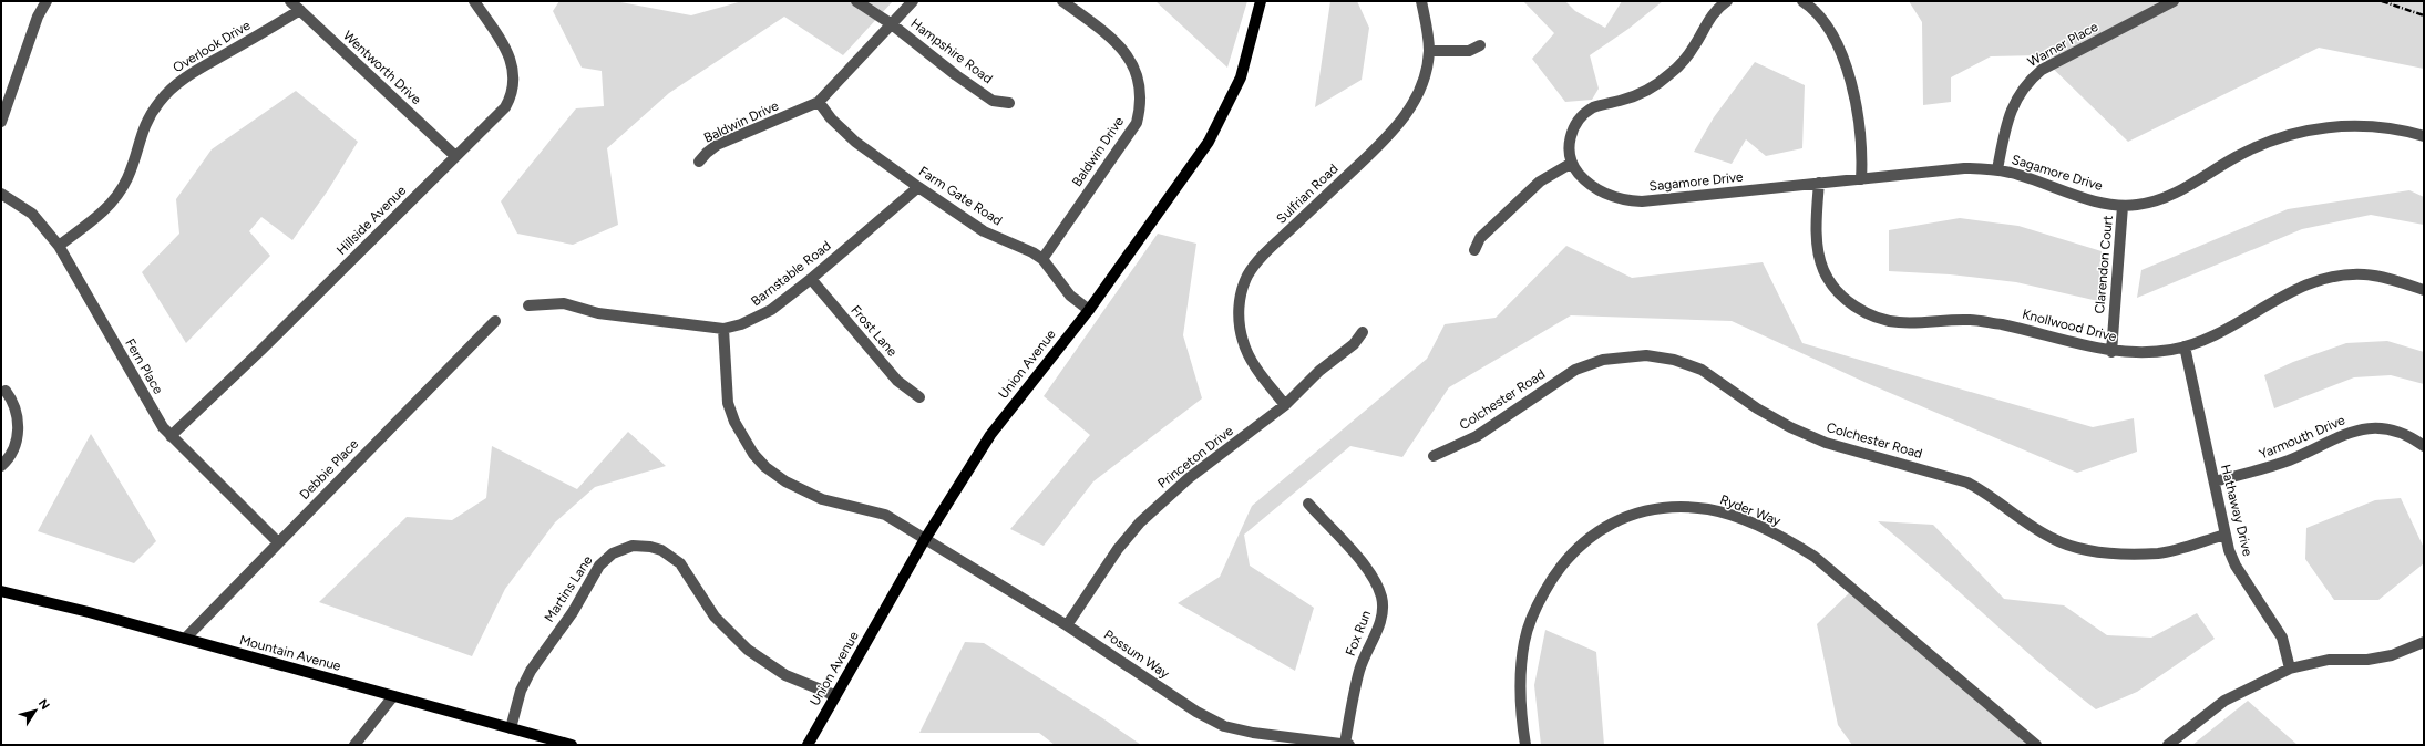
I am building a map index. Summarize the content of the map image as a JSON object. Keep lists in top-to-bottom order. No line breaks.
{"streets":{"main road":["Union Avenue","Mountain Avenue"],"street":["Warner Place","Overlook Drive","Hampshire Road","Wentworth Drive","Baldwin Drive","Sagamore Drive","Sulfrian Road","Farm Gate Road","Hillside Avenue","Clarendon Court","Barnstable Road","Knollwood Drive","Frost Lane","Fern Place","Colchester Road","Yarmouth Drive","Princeton Drive","Debbie Place","Ryder Way","Hathaway Drive","Martins Lane","Fox Run","Possum Way"]},"crossings":[["Warner Place","Sagamore Drive"],["Overlook Drive","Wentworth Drive"],["Overlook Drive","Fern Place"],["Hampshire Road","Baldwin Drive"],["Wentworth Drive","Hillside Avenue"],["Baldwin Drive","Farm Gate Road"],["Sagamore Drive","Clarendon Court"],["Sagamore Drive","Knollwood Drive"],["Sulfrian Road","Princeton Drive"],["Farm Gate Road","Barnstable Road"],["Farm Gate Road","Union Avenue"],["Hillside Avenue","Fern Place"],["Clarendon Court","Knollwood Drive"],["Barnstable Road","Frost Lane"],["Barnstable Road","Possum Way"],["Knollwood Drive","Hathaway Drive"],["Union Avenue","Martins Lane"],["Union Avenue","Possum Way"],["Fern Place","Debbie Place"],["Colchester Road","Hathaway Drive"],["Yarmouth Drive","Hathaway Drive"],["Princeton Drive","Possum Way"],["Debbie Place","Mountain Avenue"],["Martins Lane","Mountain Avenue"],["Fox Run","Possum Way"]],"north":"top right"}
